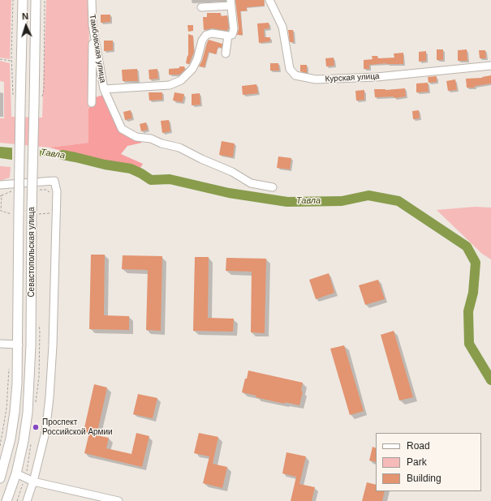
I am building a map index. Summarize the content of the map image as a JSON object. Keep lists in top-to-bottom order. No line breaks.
{"streets":{"main road":["Севастопольская улица"],"street":["Тамбовская улица","Курская улица"]},"water":["Тавла"],"places":["Проспект Российской Армии"],"legend":["Road","Park","Building"],"north":"top"}
